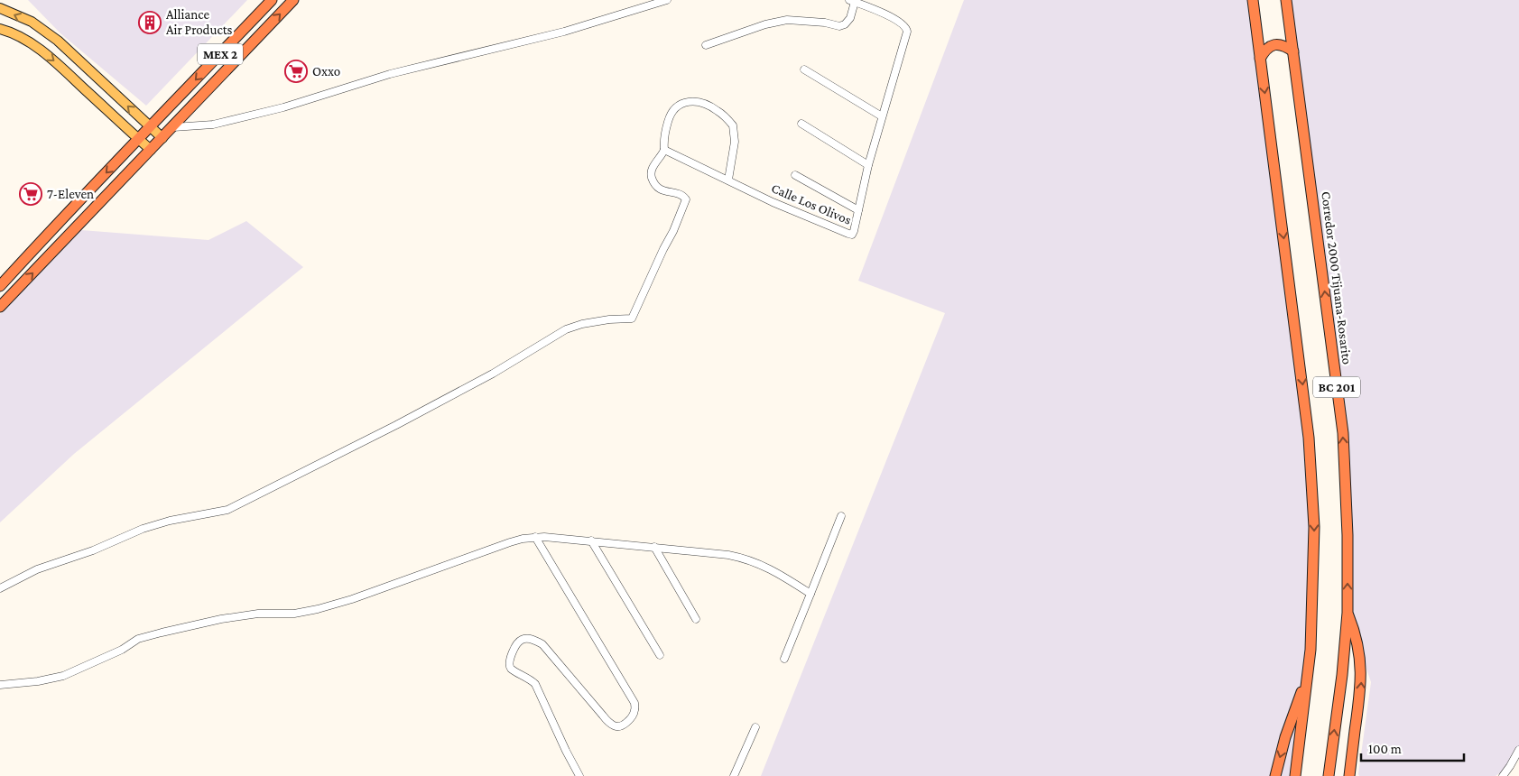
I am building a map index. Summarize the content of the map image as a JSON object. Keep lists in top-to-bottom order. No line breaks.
{"streets":{"highway":["MEX 2","Corredor 2000 Tijuana-Rosarito","BC 201"],"street":["Calle Los Olivos"]},"places":{"building":["Alliance Air Products"],"supermarket":["Oxxo","7-Eleven"]},"scale_bar":"100 m"}
